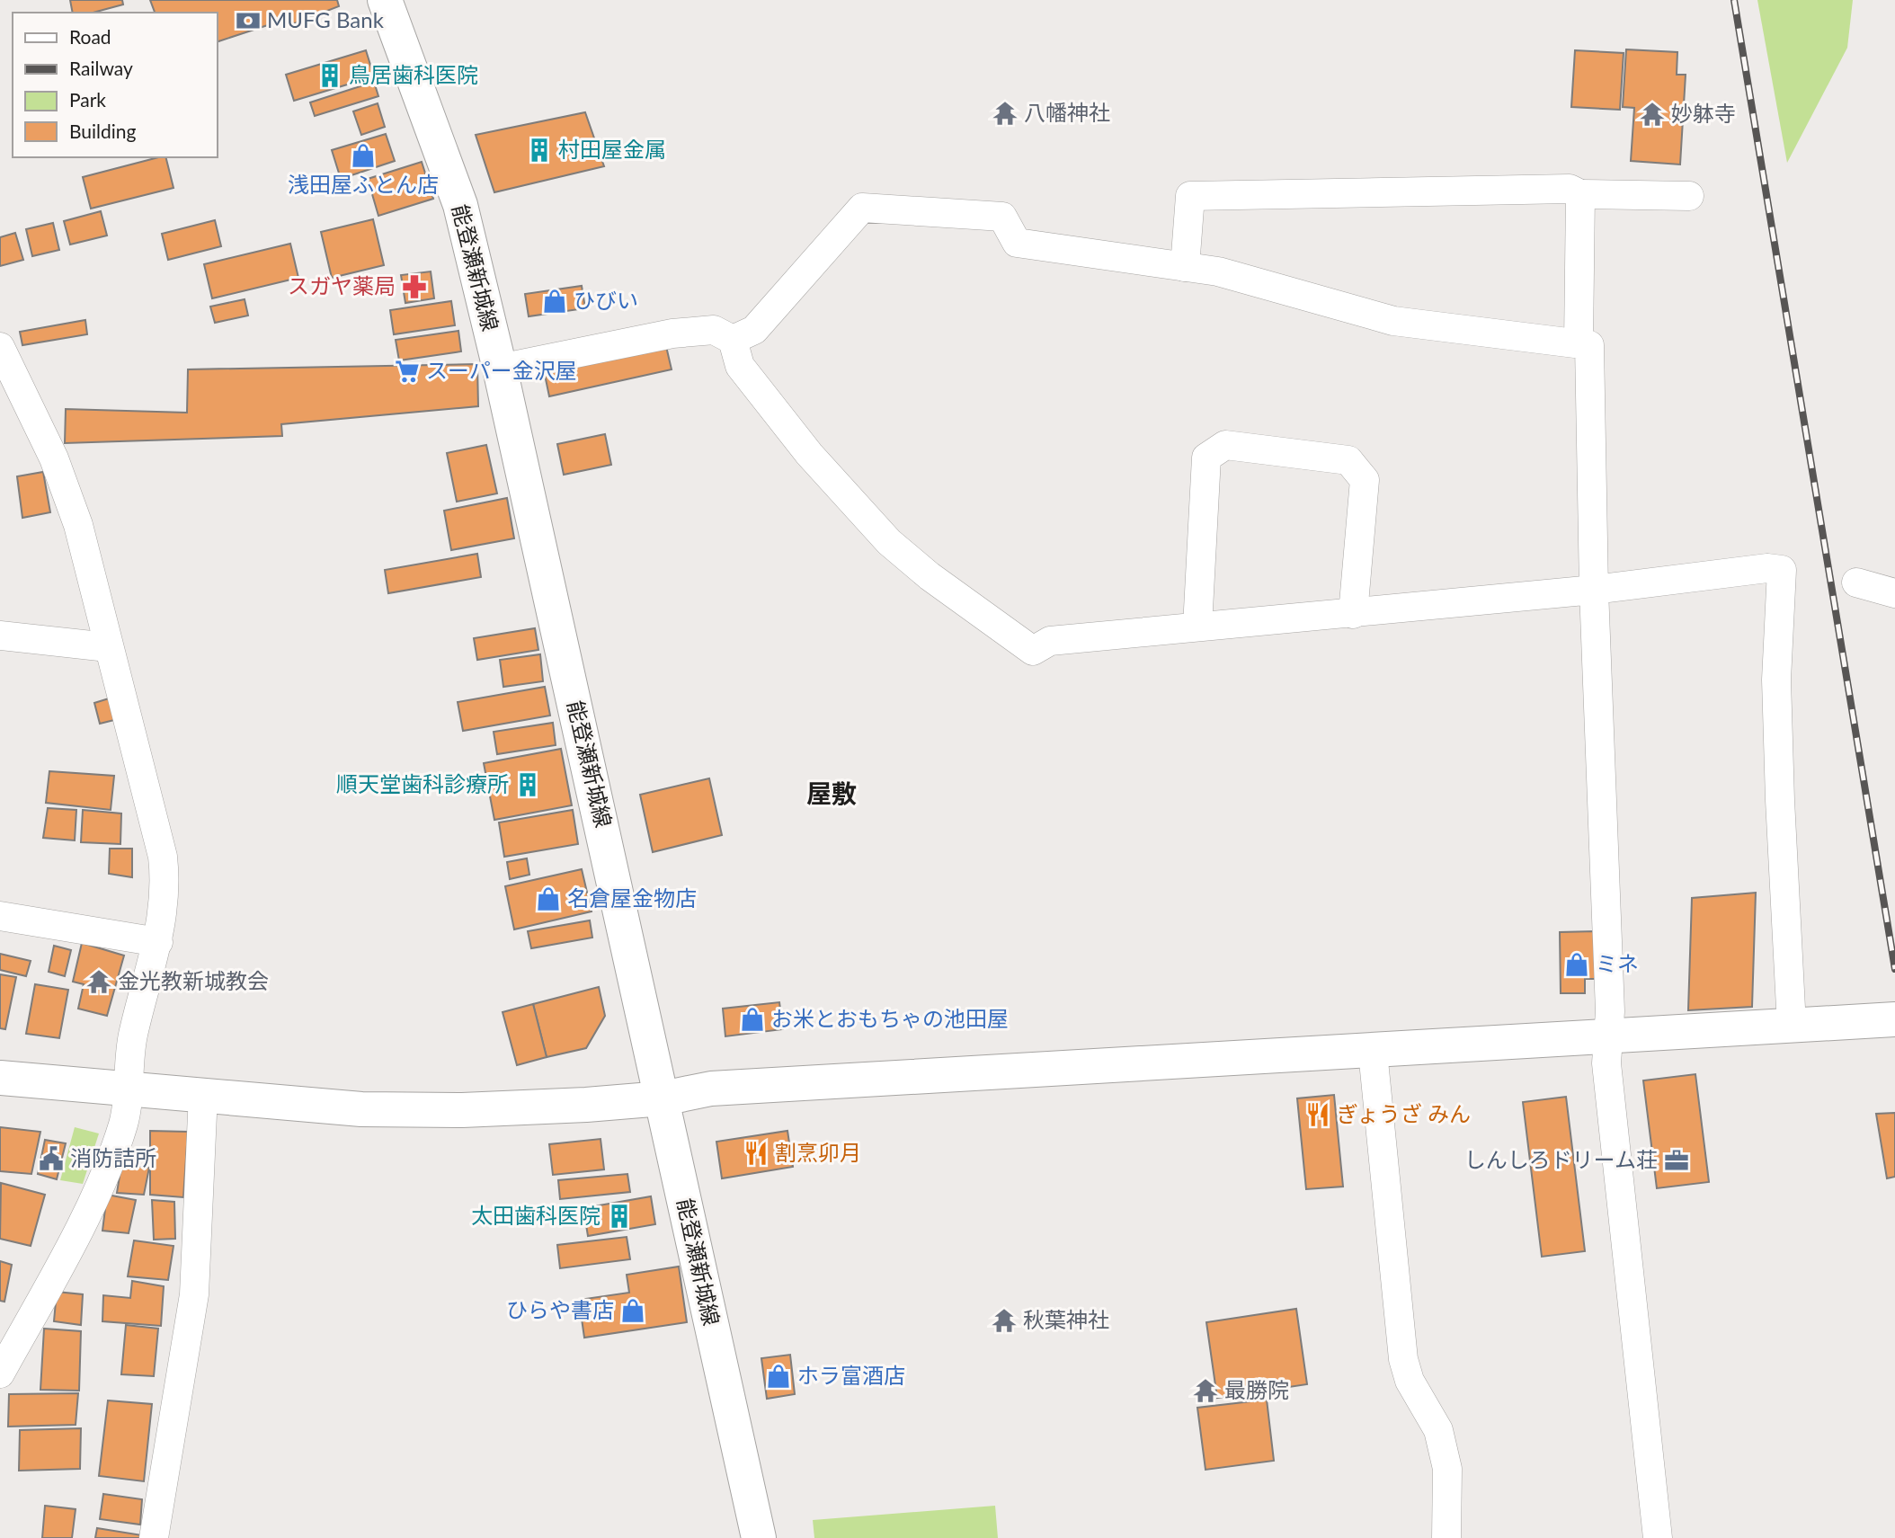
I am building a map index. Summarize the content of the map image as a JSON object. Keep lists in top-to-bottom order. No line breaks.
{"streets":{"street":["能登瀬新城線"]},"districts":["屋敷"],"places":{"bank":["MUFG Bank"],"building":["鳥居歯科医院","村田屋金属","順天堂歯科診療所","太田歯科医院"],"temple":["八幡神社","妙躰寺","金光教新城教会","秋葉神社","最勝院"],"shop":["浅田屋ふとん店","ひびい","名倉屋金物店","ミネ","お米とおもちゃの池田屋","ひらや書店","ホラ富酒店"],"pharmacy":["スガヤ薬局"],"supermarket":["スーパー金沢屋"],"restaurant":["ぎょうざ みん","割烹卯月"],"public building":["消防詰所"],"office":["しんしろドリーム荘"]},"legend":["Road","Railway","Park","Building"]}
